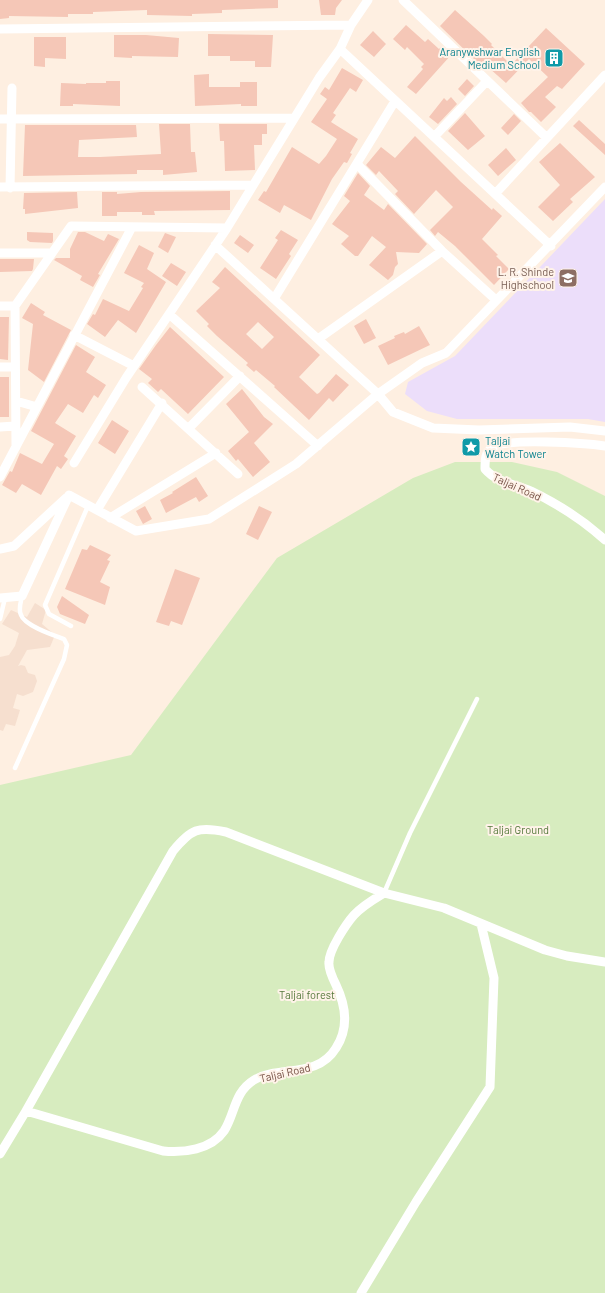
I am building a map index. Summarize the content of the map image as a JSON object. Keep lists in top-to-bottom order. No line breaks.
{"streets":{"street":["Taljai Road"]},"parks":["Taljai Ground","Taljai forest"],"places":{"building":["Aranywshwar English Medium School"],"school or university":["L. R. Shinde Highschool"],"place":["Taljai Watch Tower"]}}
